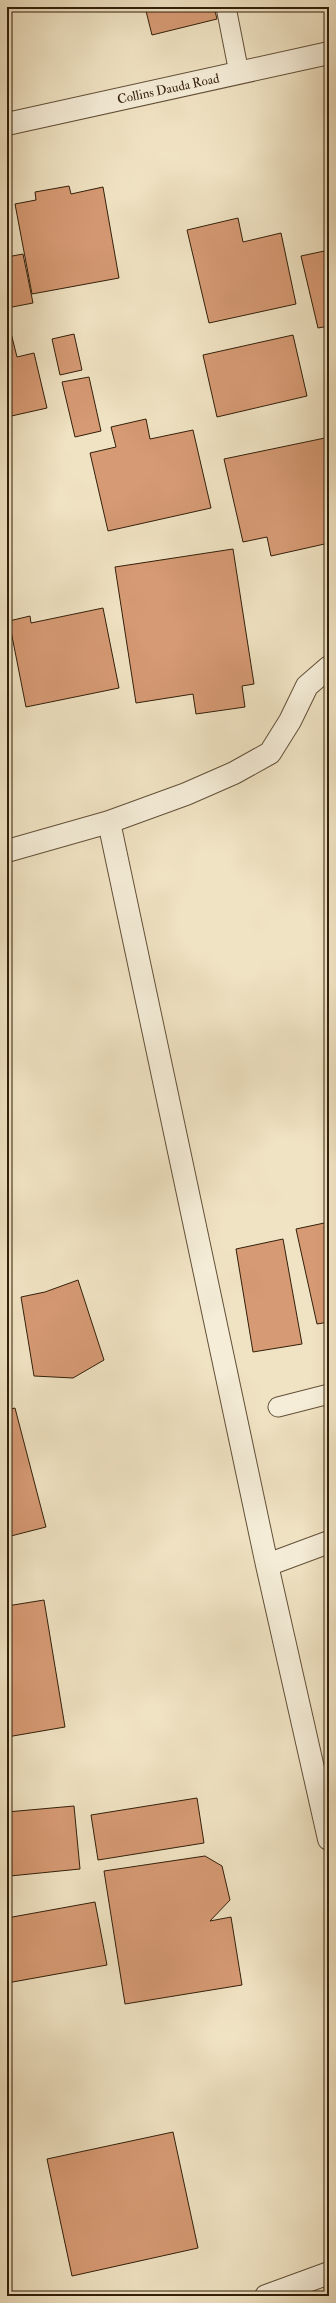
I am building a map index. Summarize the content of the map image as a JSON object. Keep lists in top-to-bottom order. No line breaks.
{"streets":{"street":["Collins Dauda Road"]}}
